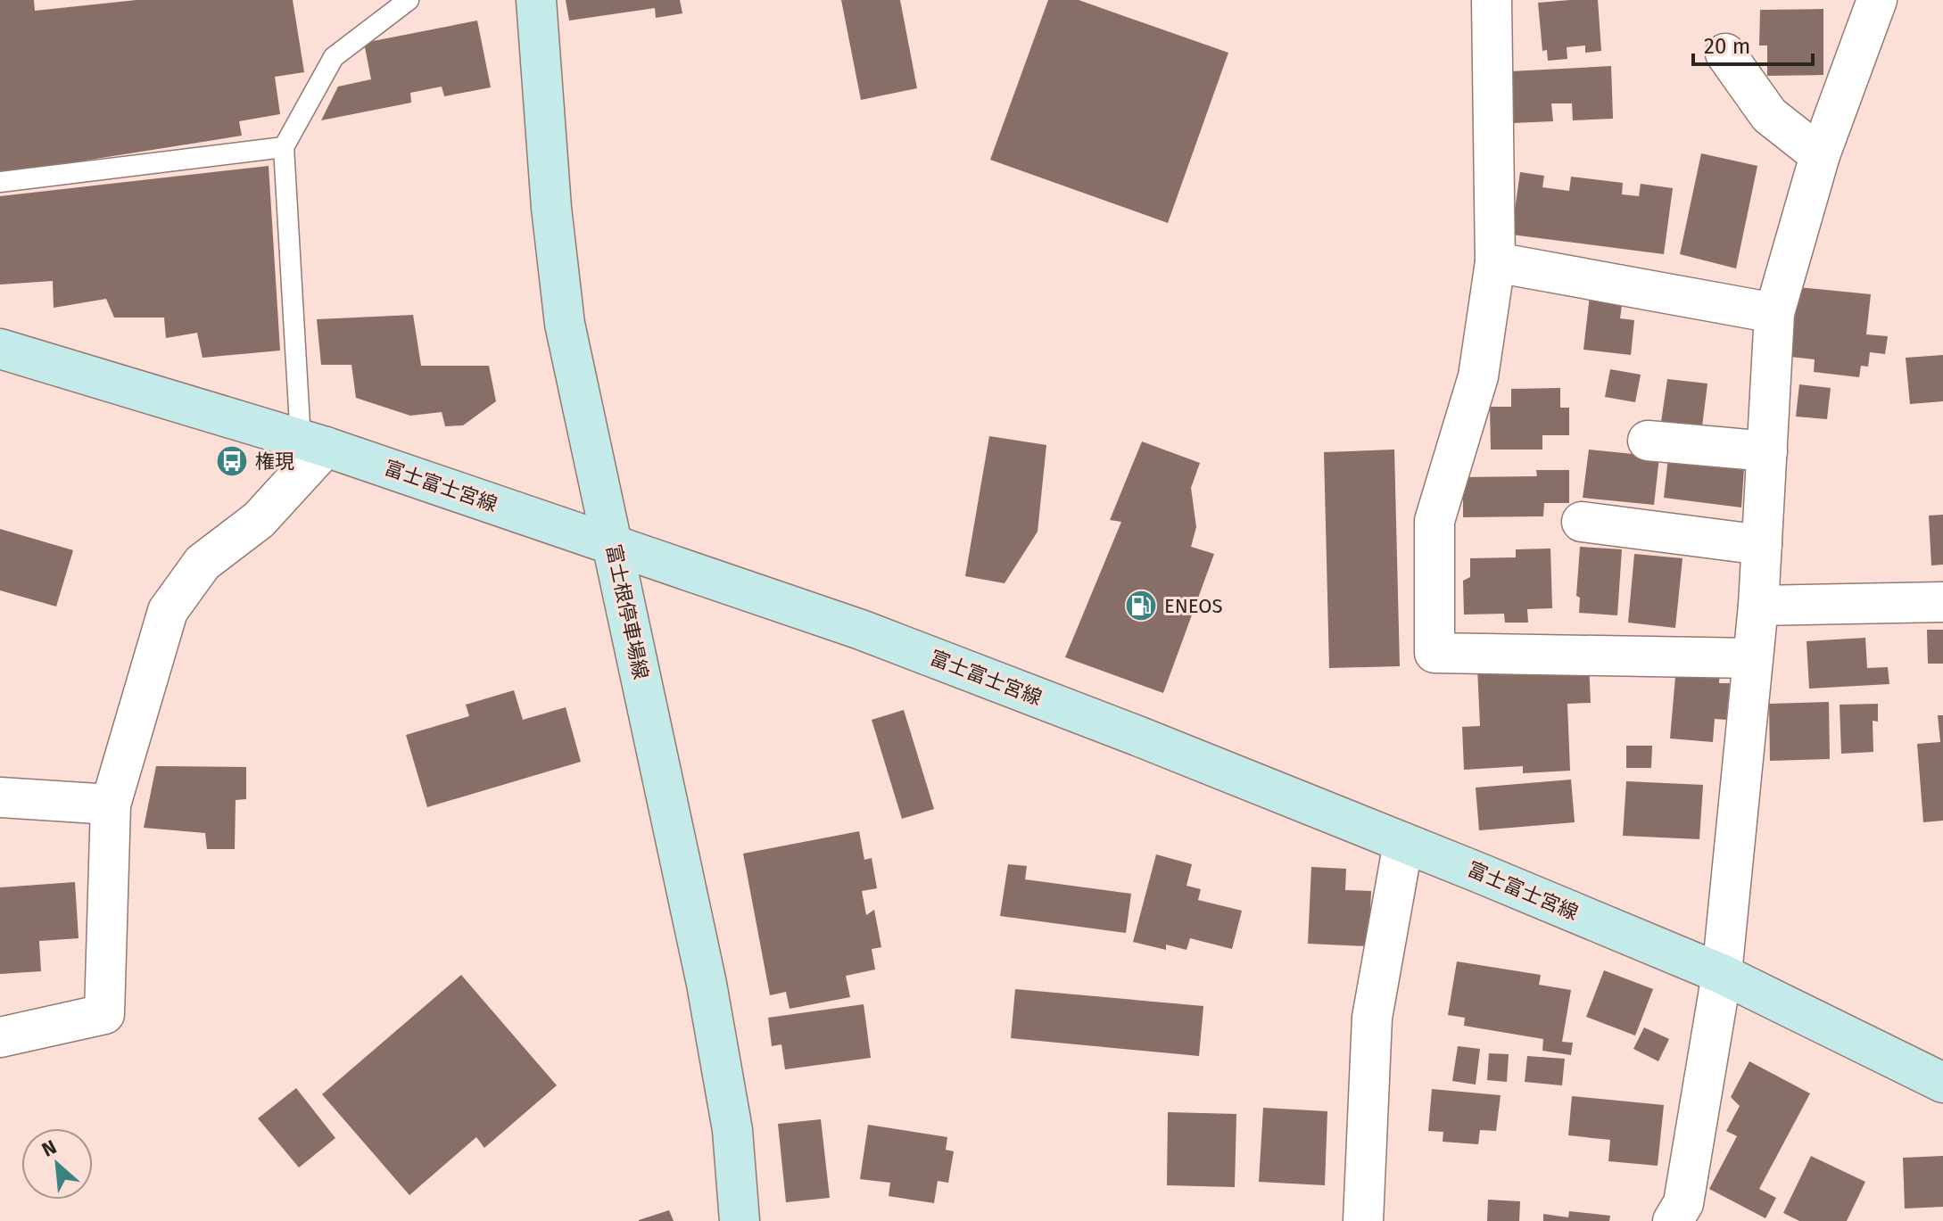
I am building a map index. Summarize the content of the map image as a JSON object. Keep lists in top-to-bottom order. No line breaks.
{"streets":{"main road":["富士富士宮線","富士根停車場線"]},"crossings":[["富士富士宮線","富士根停車場線"]],"places":{"bus stop":["権現"],"fuel station":["ENEOS"]},"scale_bar":"20 m","north":"top left"}
